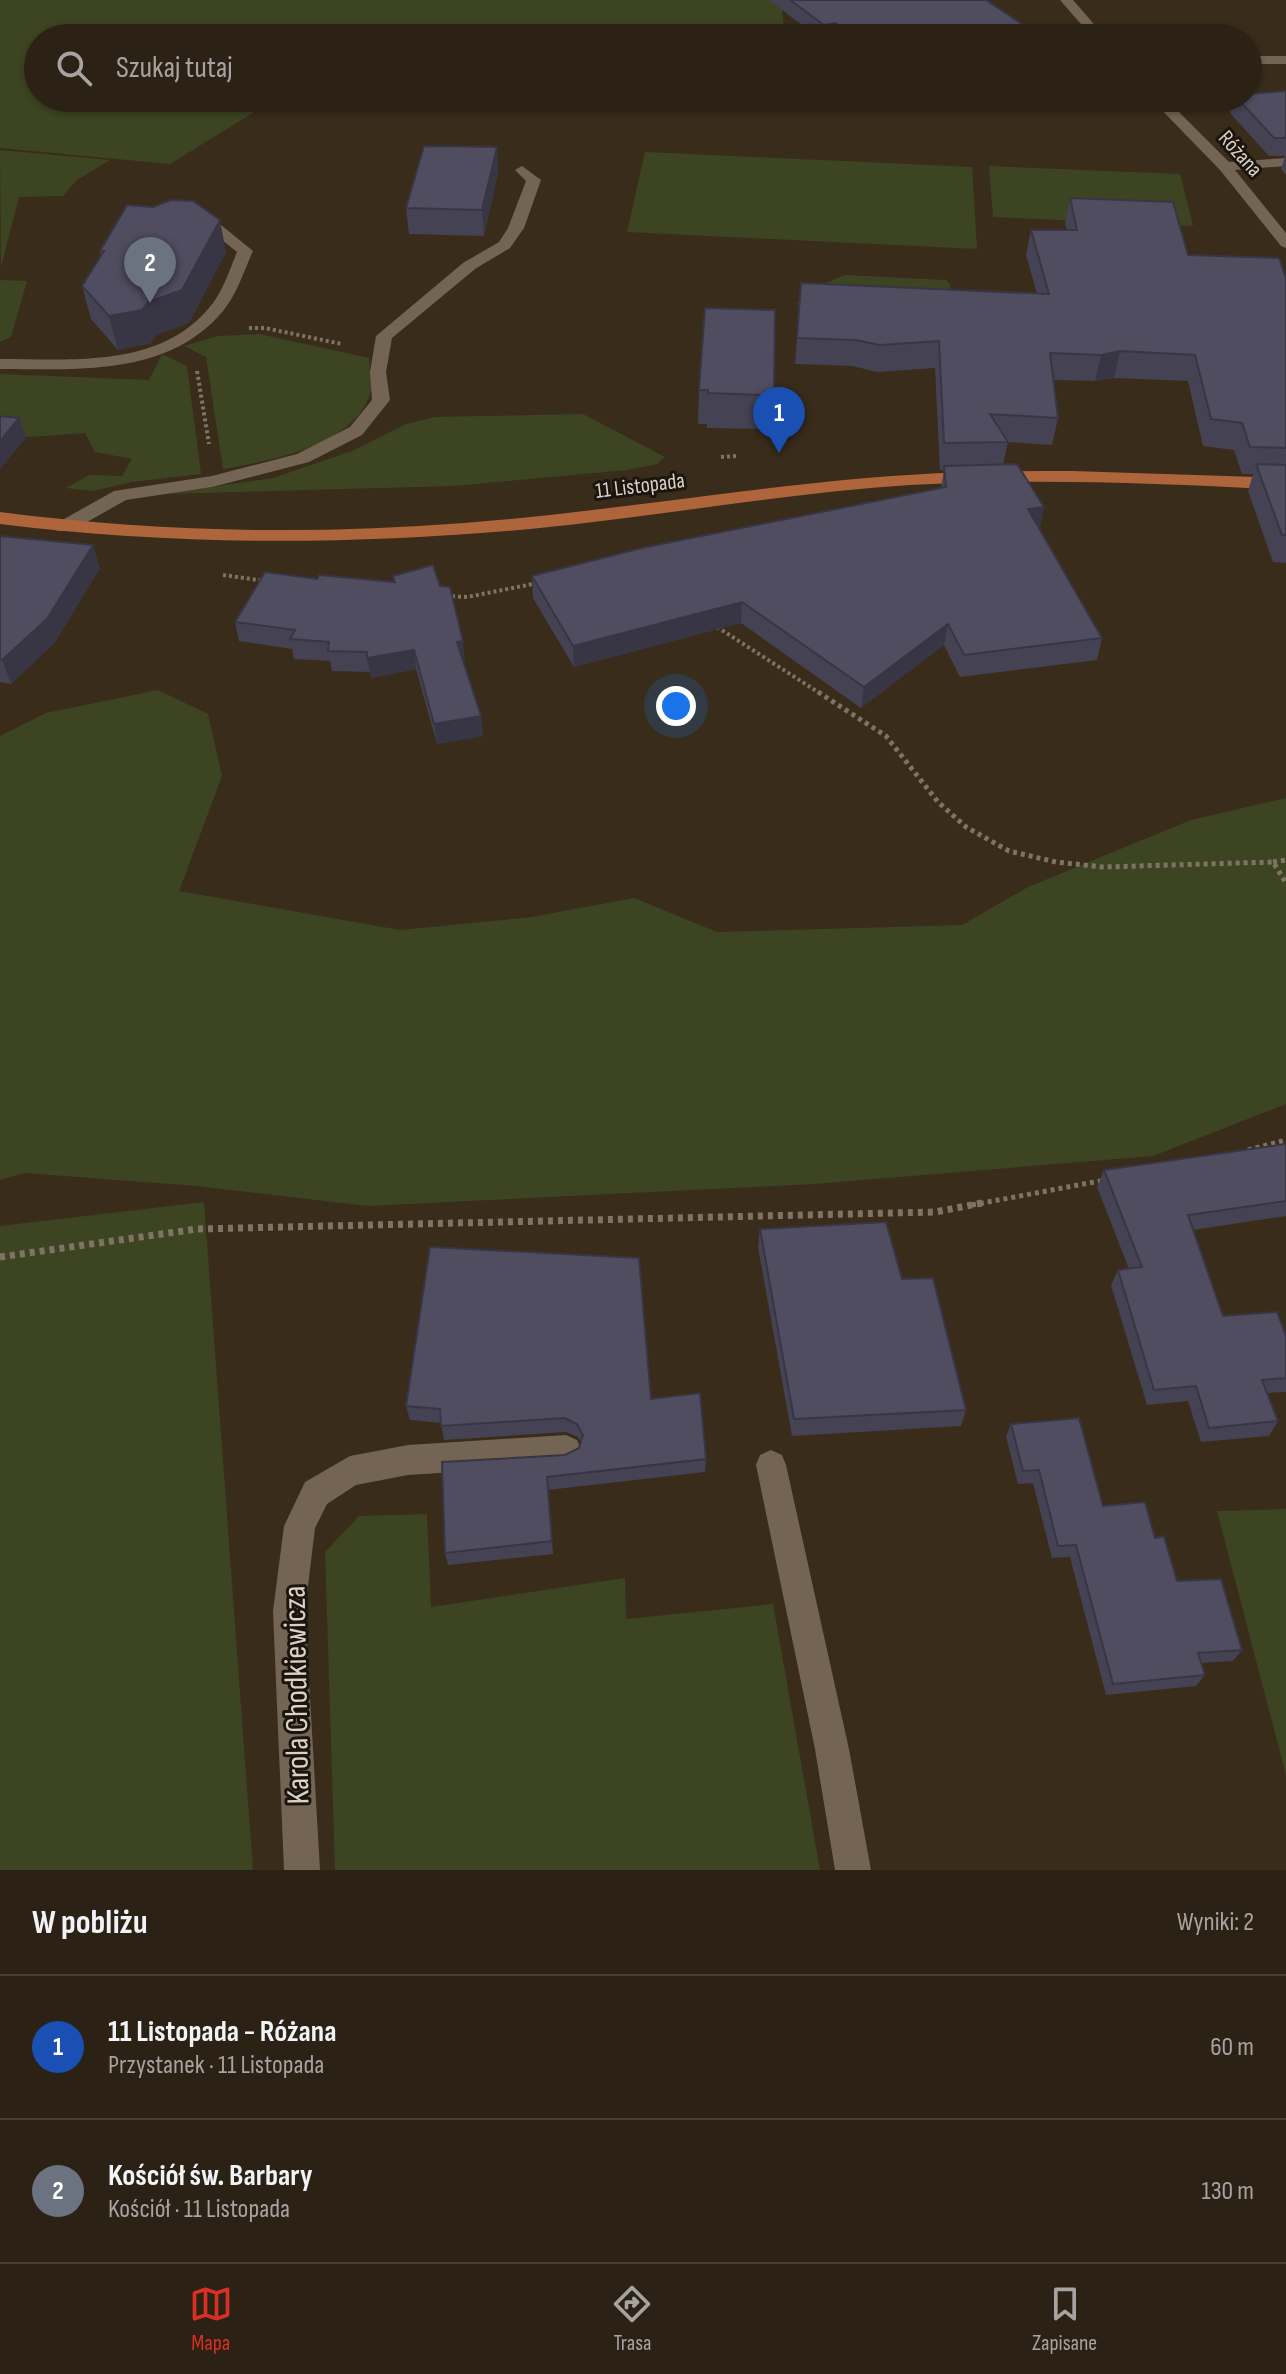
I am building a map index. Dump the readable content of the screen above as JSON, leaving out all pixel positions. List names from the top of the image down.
{
  "streets": {
    "main road": ["11 Listopada"],
    "street": ["Różana", "Karola Chodkiewicza"]
  },
  "page": {
    "search": "Szukaj tutaj",
    "pins": ["2", "1"],
    "heading": ["W pobliżu", "Wyniki: 2"],
    "list": [
      {
        "mark": "1",
        "name": "11 Listopada - Różana",
        "note": "Przystanek · 11 Listopada",
        "value": "60 m"
      },
      {
        "mark": "2",
        "name": "Kościół św. Barbary",
        "note": "Kościół · 11 Listopada",
        "value": "130 m"
      }
    ],
    "nav": ["Mapa", "Trasa", "Zapisane"]
  }
}
